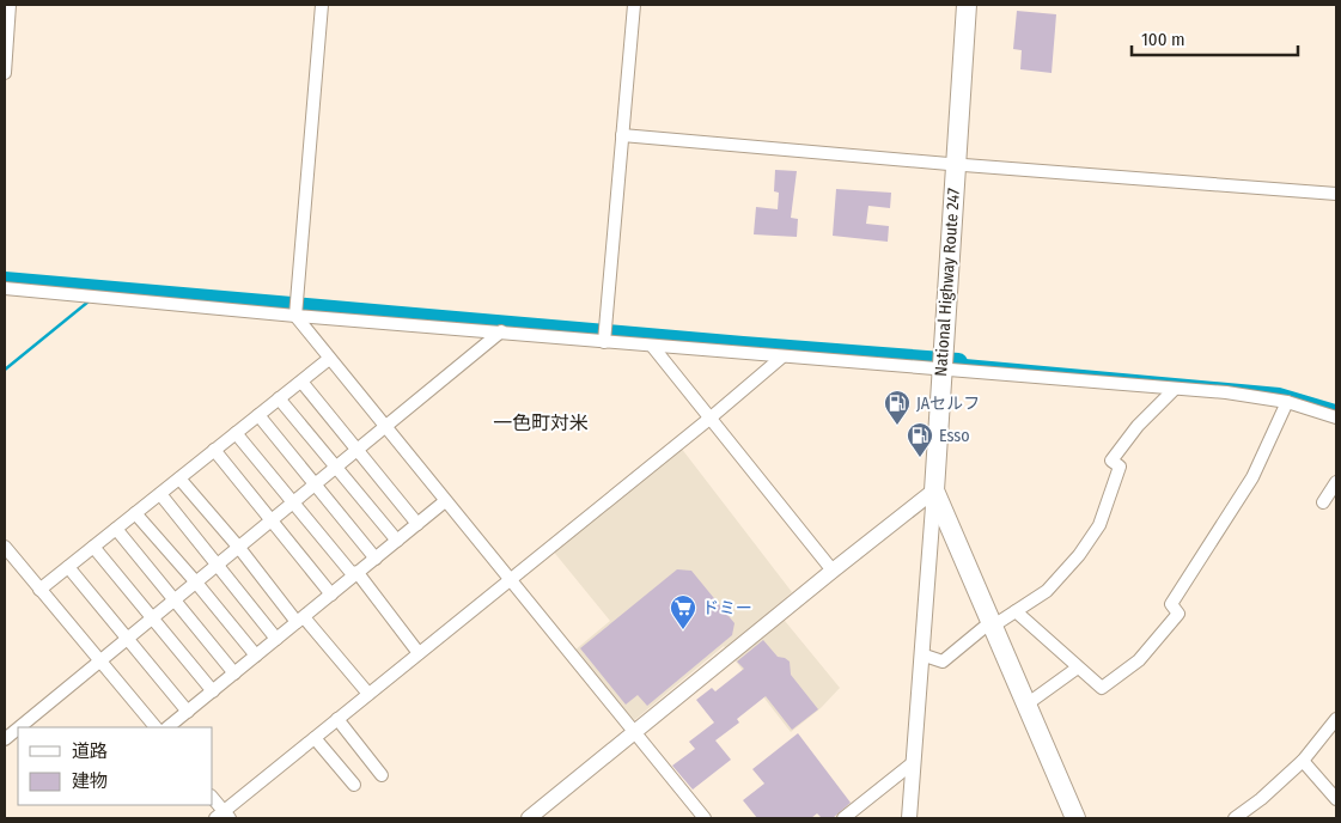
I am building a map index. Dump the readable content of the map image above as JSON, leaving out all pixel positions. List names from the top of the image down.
{
  "streets": {
    "highway": ["National Highway Route 247"]
  },
  "districts": ["一色町対米"],
  "places": {
    "fuel station": ["JAセルフ", "Esso"],
    "supermarket": ["ドミー"]
  },
  "legend": ["道路", "建物"],
  "scale_bar": "100 m"
}
